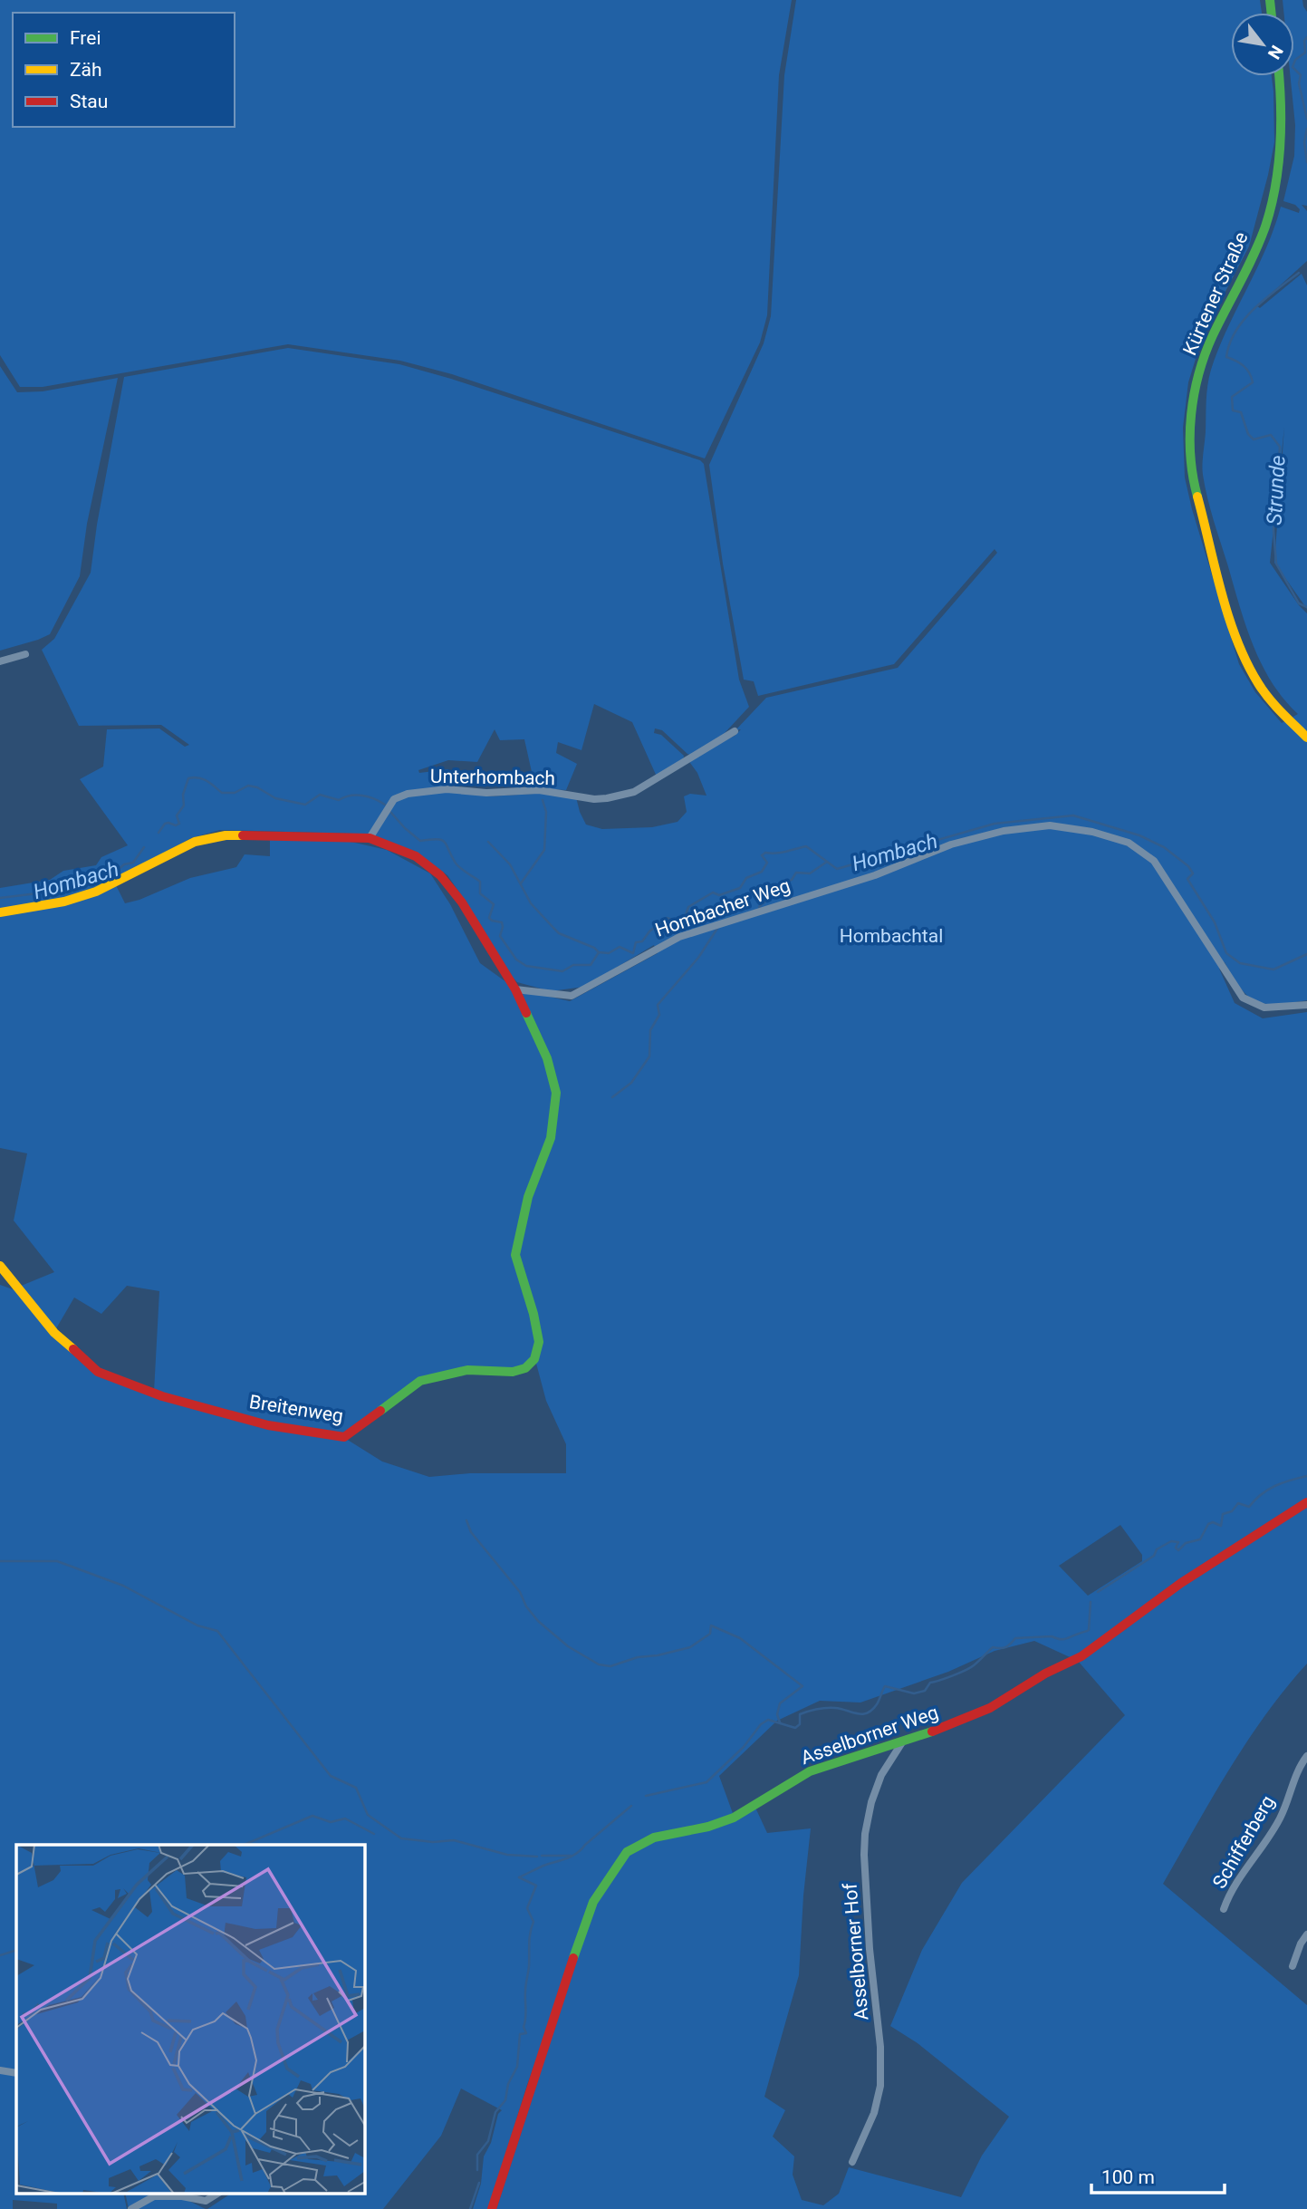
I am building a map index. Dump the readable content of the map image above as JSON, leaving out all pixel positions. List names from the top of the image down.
{
  "streets": {
    "street": [
      "Kürtener Straße",
      "Unterhombach",
      "Hombacher Weg",
      "Breitenweg",
      "Asselborner Weg",
      "Schifferberg",
      "Asselborner Hof"
    ]
  },
  "crossings": [
    ["Hombacher Weg", "Breitenweg"],
    ["Asselborner Weg", "Asselborner Hof"]
  ],
  "water": ["Strunde", "Hombach"],
  "parks": ["Hombachtal"],
  "legend": ["Frei", "Zäh", "Stau"],
  "scale_bar": "100 m",
  "north": "bottom right"
}
